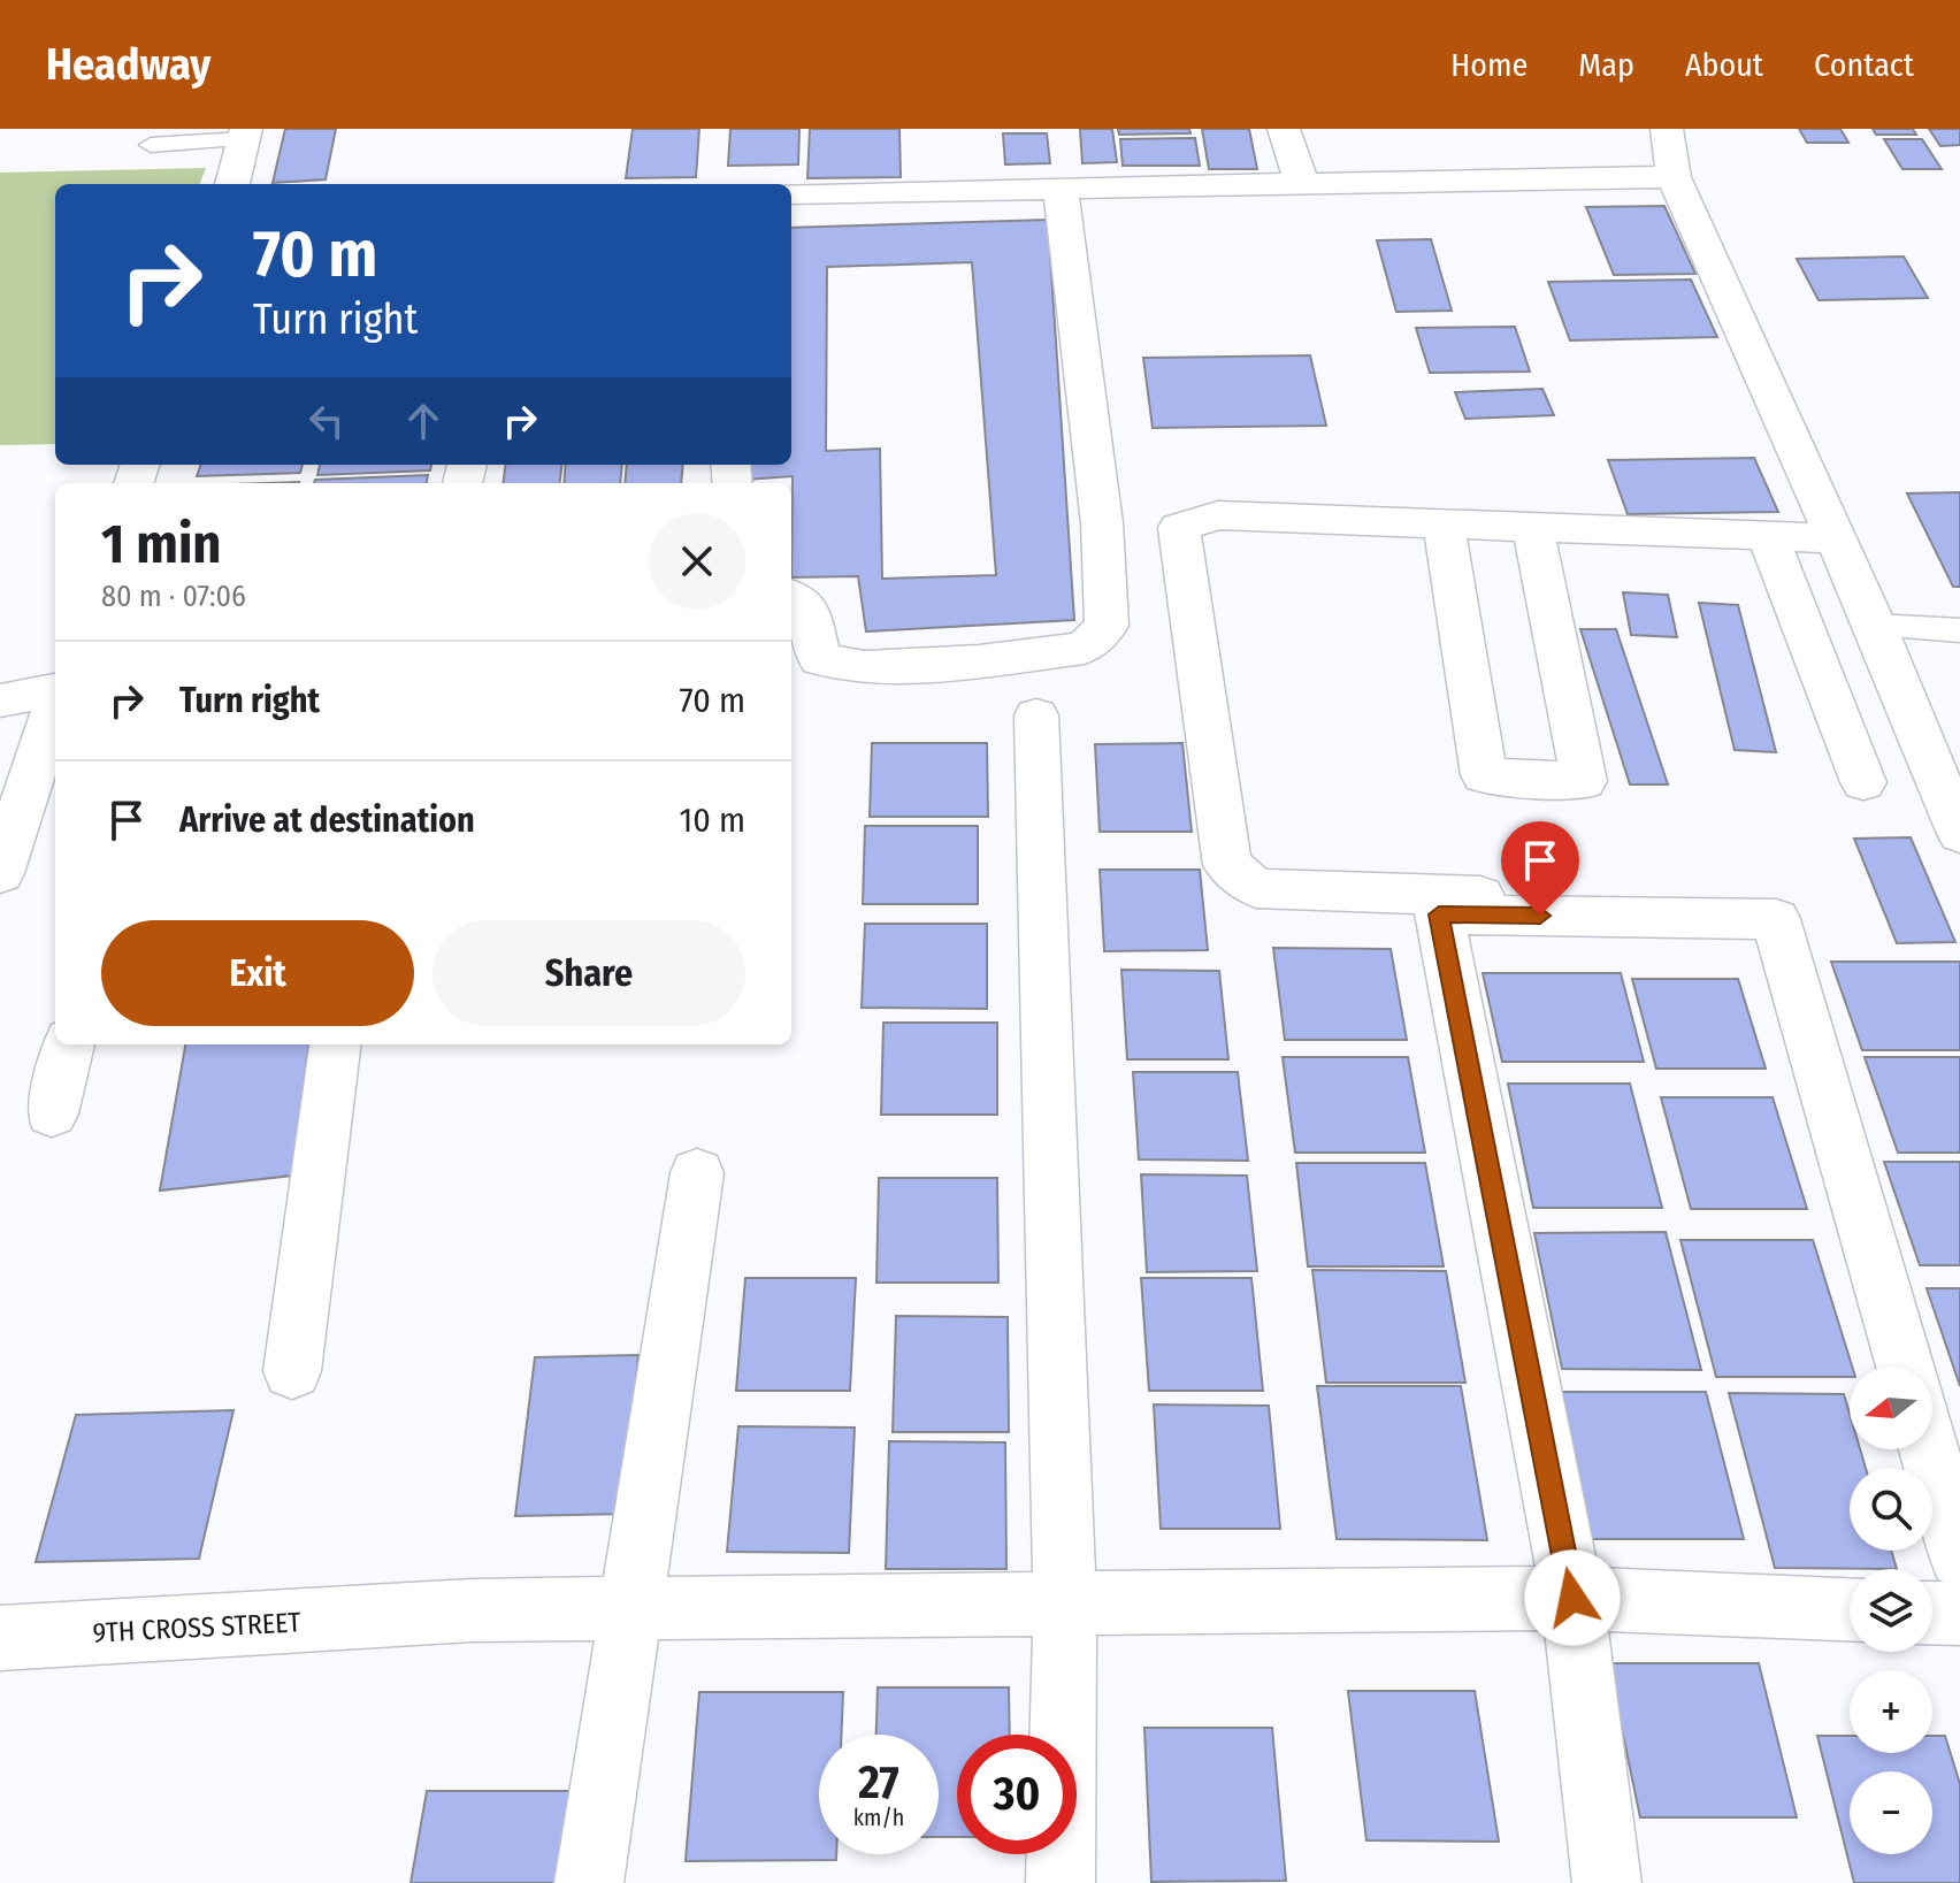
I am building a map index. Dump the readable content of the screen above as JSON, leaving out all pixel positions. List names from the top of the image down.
{
  "streets": {
    "street": ["9TH CROSS STREET"]
  },
  "north": "left",
  "page": {
    "header": "Headway",
    "nav": [
      "Home",
      "Map",
      "About",
      "Contact"
    ],
    "turn": ["70 m", "Turn right"],
    "heading": ["1 min", "80 m · 07:06"],
    "list": [
      {
        "name": "Turn right",
        "value": "70 m"
      },
      {
        "name": "Arrive at destination",
        "value": "10 m"
      }
    ],
    "buttons": ["Exit", "Share"],
    "map_buttons": ["+", "−"],
    "speed": "27 km/h",
    "limit": "30"
  }
}
